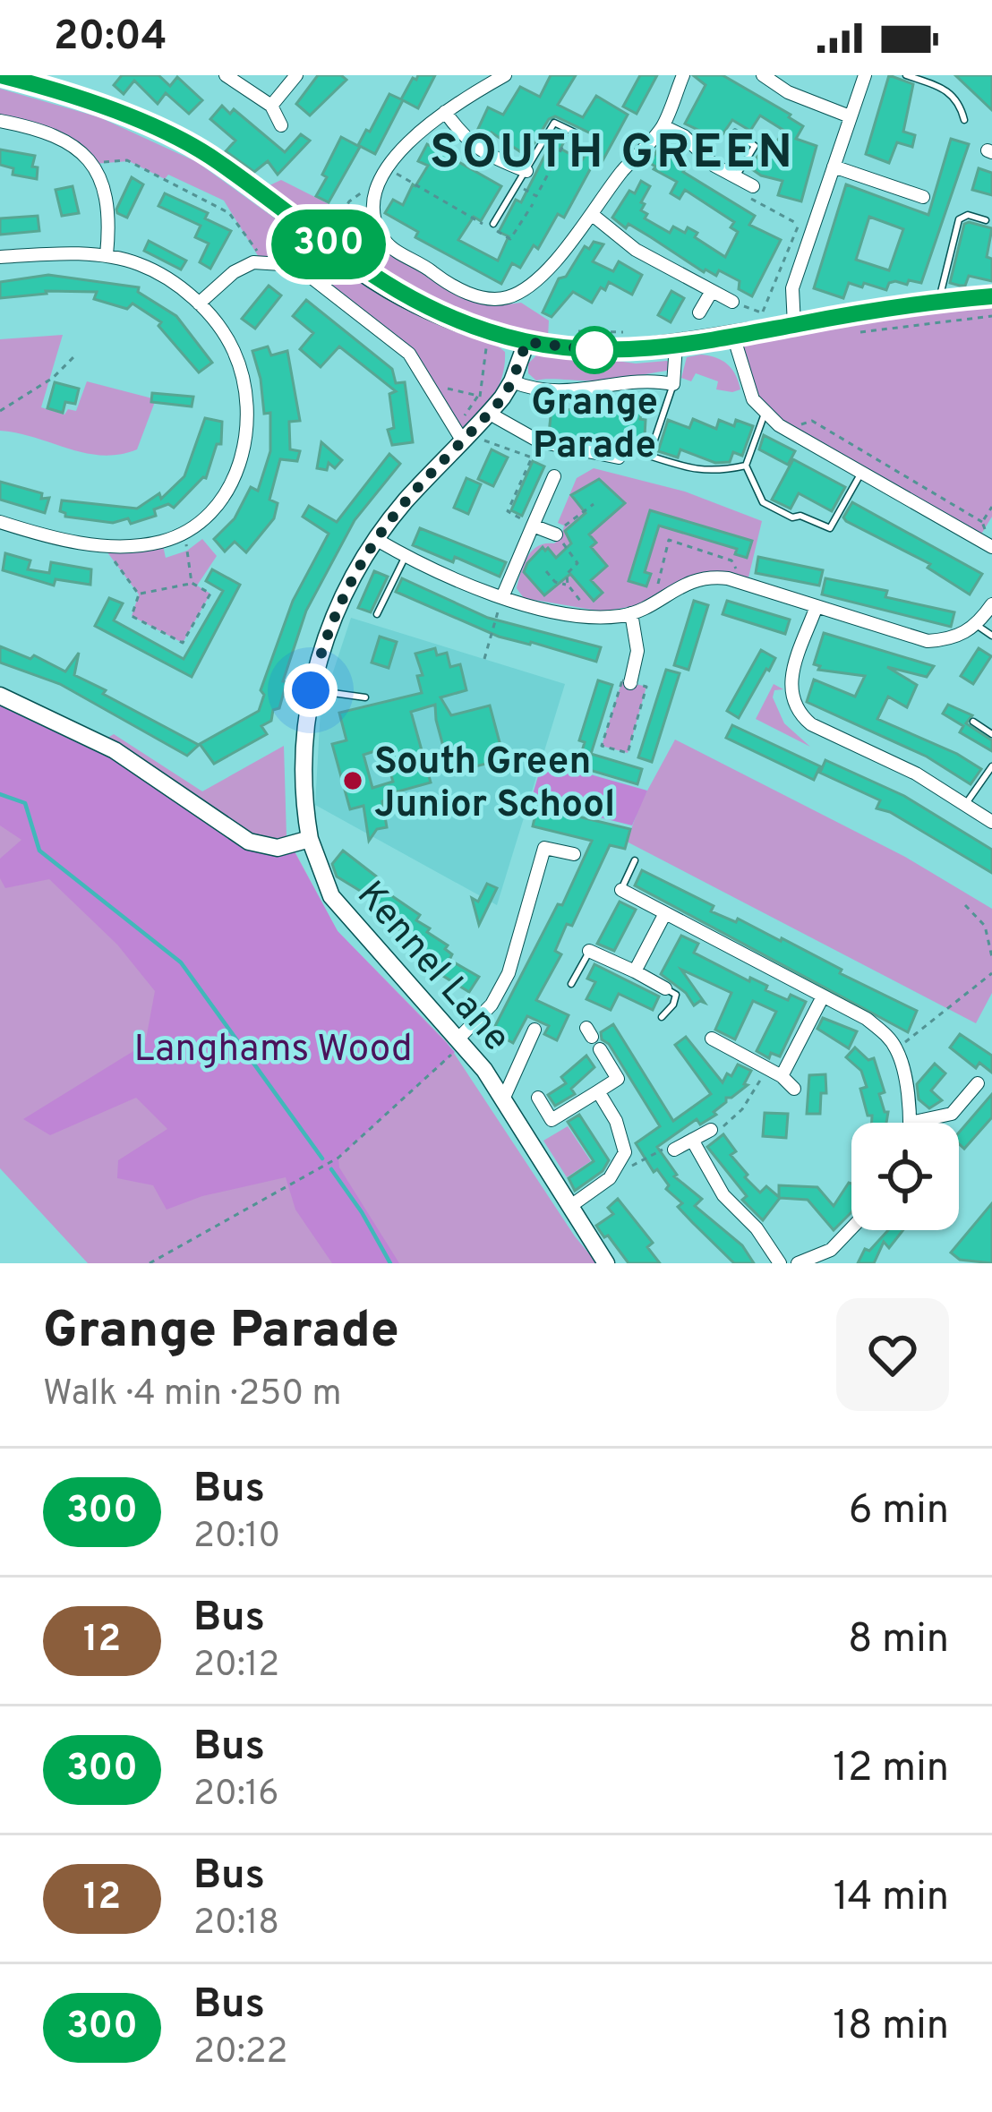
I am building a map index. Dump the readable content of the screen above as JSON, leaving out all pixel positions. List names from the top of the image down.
{
  "streets": {
    "street": ["Kennel Lane"]
  },
  "districts": ["SOUTH GREEN"],
  "parks": ["Langhams Wood"],
  "places": ["Grange Parade", "South Green Junior School"],
  "lines": ["bus line 300"],
  "page": {
    "status": "20:04",
    "on_map": "300",
    "heading": ["Grange Parade", "Walk · 4 min · 250 m"],
    "list": [
      {
        "mark": "300",
        "name": "Bus",
        "note": "20:10",
        "value": "6 min"
      },
      {
        "mark": "12",
        "name": "Bus",
        "note": "20:12",
        "value": "8 min"
      },
      {
        "mark": "300",
        "name": "Bus",
        "note": "20:16",
        "value": "12 min"
      },
      {
        "mark": "12",
        "name": "Bus",
        "note": "20:18",
        "value": "14 min"
      },
      {
        "mark": "300",
        "name": "Bus",
        "note": "20:22",
        "value": "18 min"
      }
    ]
  }
}
